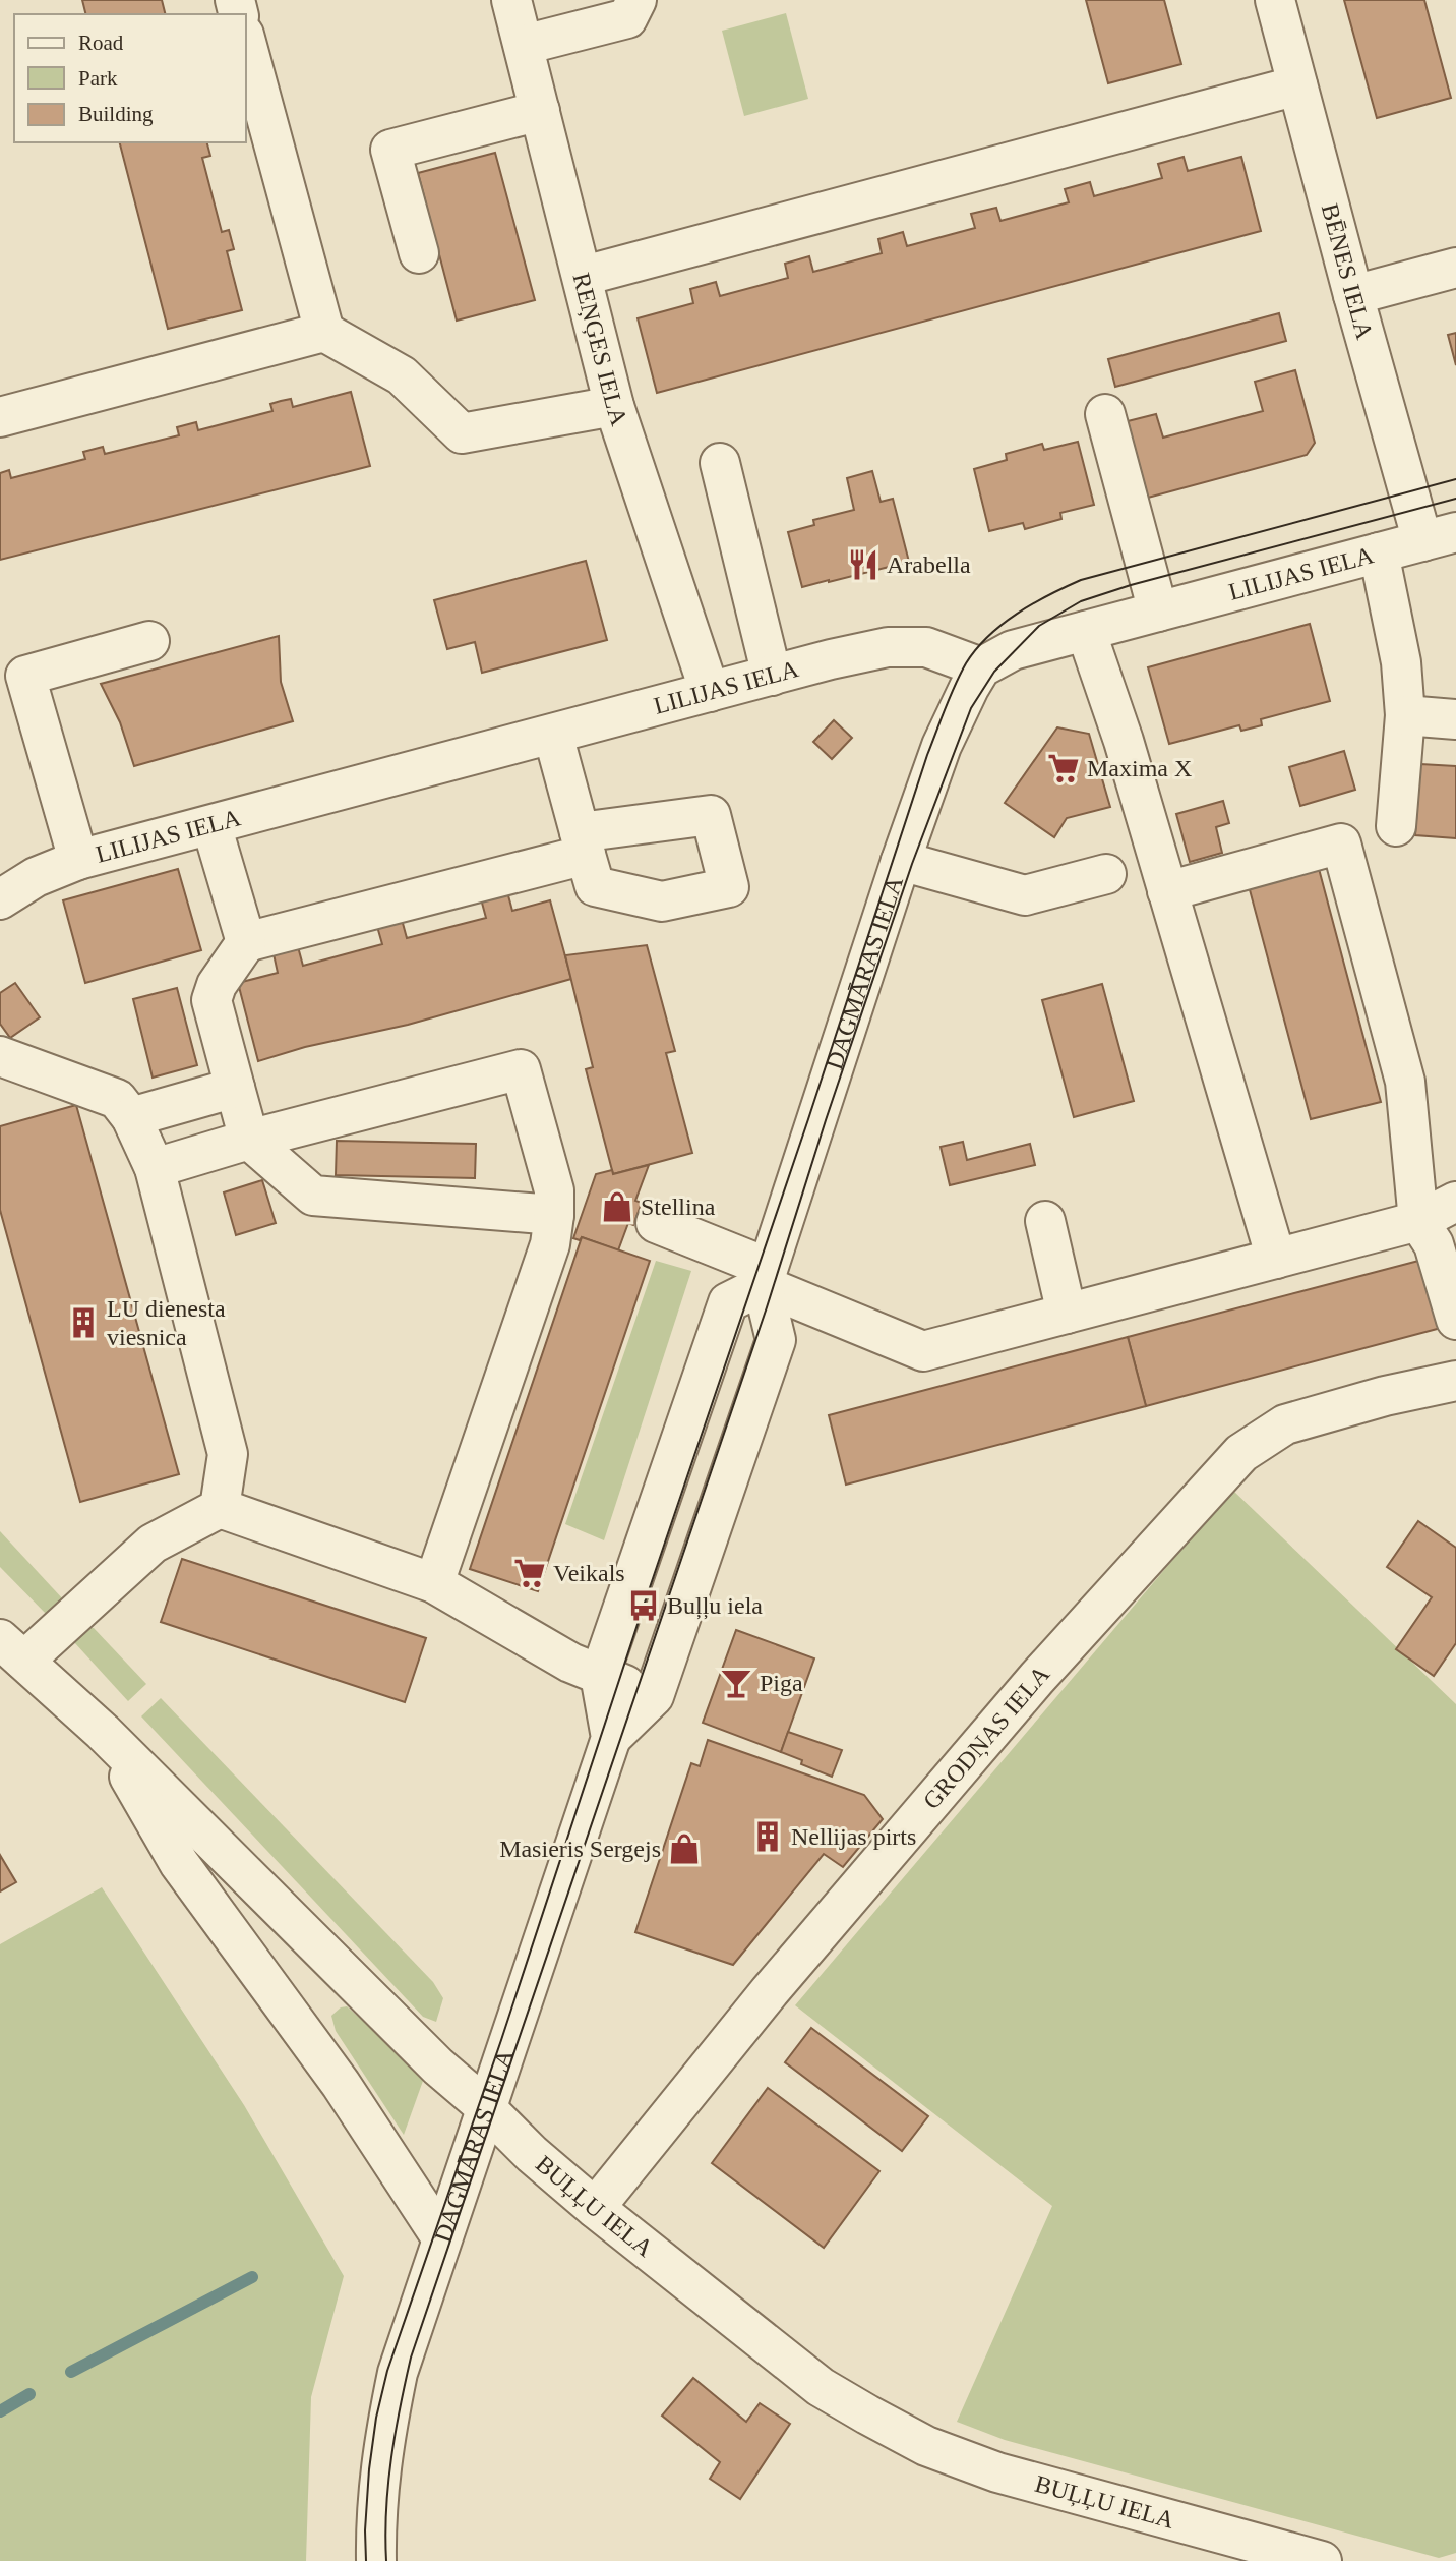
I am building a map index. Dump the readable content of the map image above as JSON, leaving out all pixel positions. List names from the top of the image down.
{
  "streets": {
    "street": [
      "BĒNES IELA",
      "REŅĢES IELA",
      "LILIJAS IELA",
      "DAGMĀRAS IELA",
      "GRODŅAS IELA",
      "BUĻĻU IELA"
    ]
  },
  "crossings": [
    ["BĒNES IELA", "LILIJAS IELA"],
    ["REŅĢES IELA", "LILIJAS IELA"],
    ["LILIJAS IELA", "DAGMĀRAS IELA"],
    ["DAGMĀRAS IELA", "BUĻĻU IELA"],
    ["GRODŅAS IELA", "BUĻĻU IELA"]
  ],
  "places": {
    "restaurant": ["Arabella"],
    "supermarket": ["Maxima X", "Veikals"],
    "shop": ["Stellina", "Masieris Sergejs"],
    "building": ["LU dienesta viesnica", "Nellijas pirts"],
    "bus stop": ["Buļļu iela"],
    "bar": ["Piga"]
  },
  "legend": ["Road", "Park", "Building"]
}
